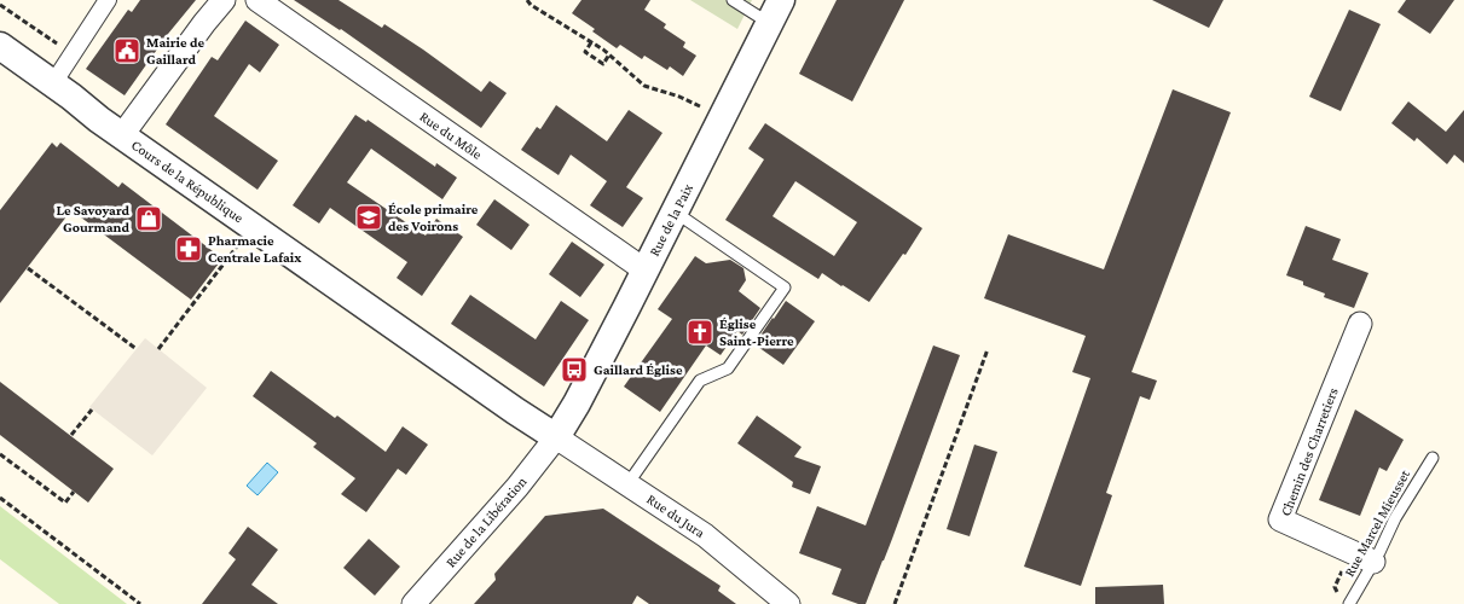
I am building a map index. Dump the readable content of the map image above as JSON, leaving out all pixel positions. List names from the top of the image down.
{
  "streets": {
    "street": [
      "Rue du Môle",
      "Cours de la République",
      "Rue de la Paix",
      "Chemin des Charretiers",
      "Rue du Jura",
      "Rue de la Libération"
    ],
    "lane": ["Rue Marcel Mieusset"]
  },
  "crossings": [
    ["Rue du Môle", "Rue de la Paix"],
    ["Cours de la République", "Rue de la Paix"],
    ["Cours de la République", "Rue du Jura"],
    ["Cours de la République", "Rue de la Libération"],
    ["Rue de la Paix", "Rue du Jura"],
    ["Rue de la Paix", "Rue de la Libération"],
    ["Chemin des Charretiers", "Rue Marcel Mieusset"],
    ["Rue du Jura", "Rue de la Libération"]
  ],
  "places": {
    "public building": ["Mairie de Gaillard"],
    "school or university": ["École primaire des Voirons"],
    "shop": ["Le Savoyard Gourmand"],
    "pharmacy": ["Pharmacie Centrale Lafaix"],
    "church": ["Église Saint-Pierre"],
    "bus stop": ["Gaillard Église"]
  }
}
